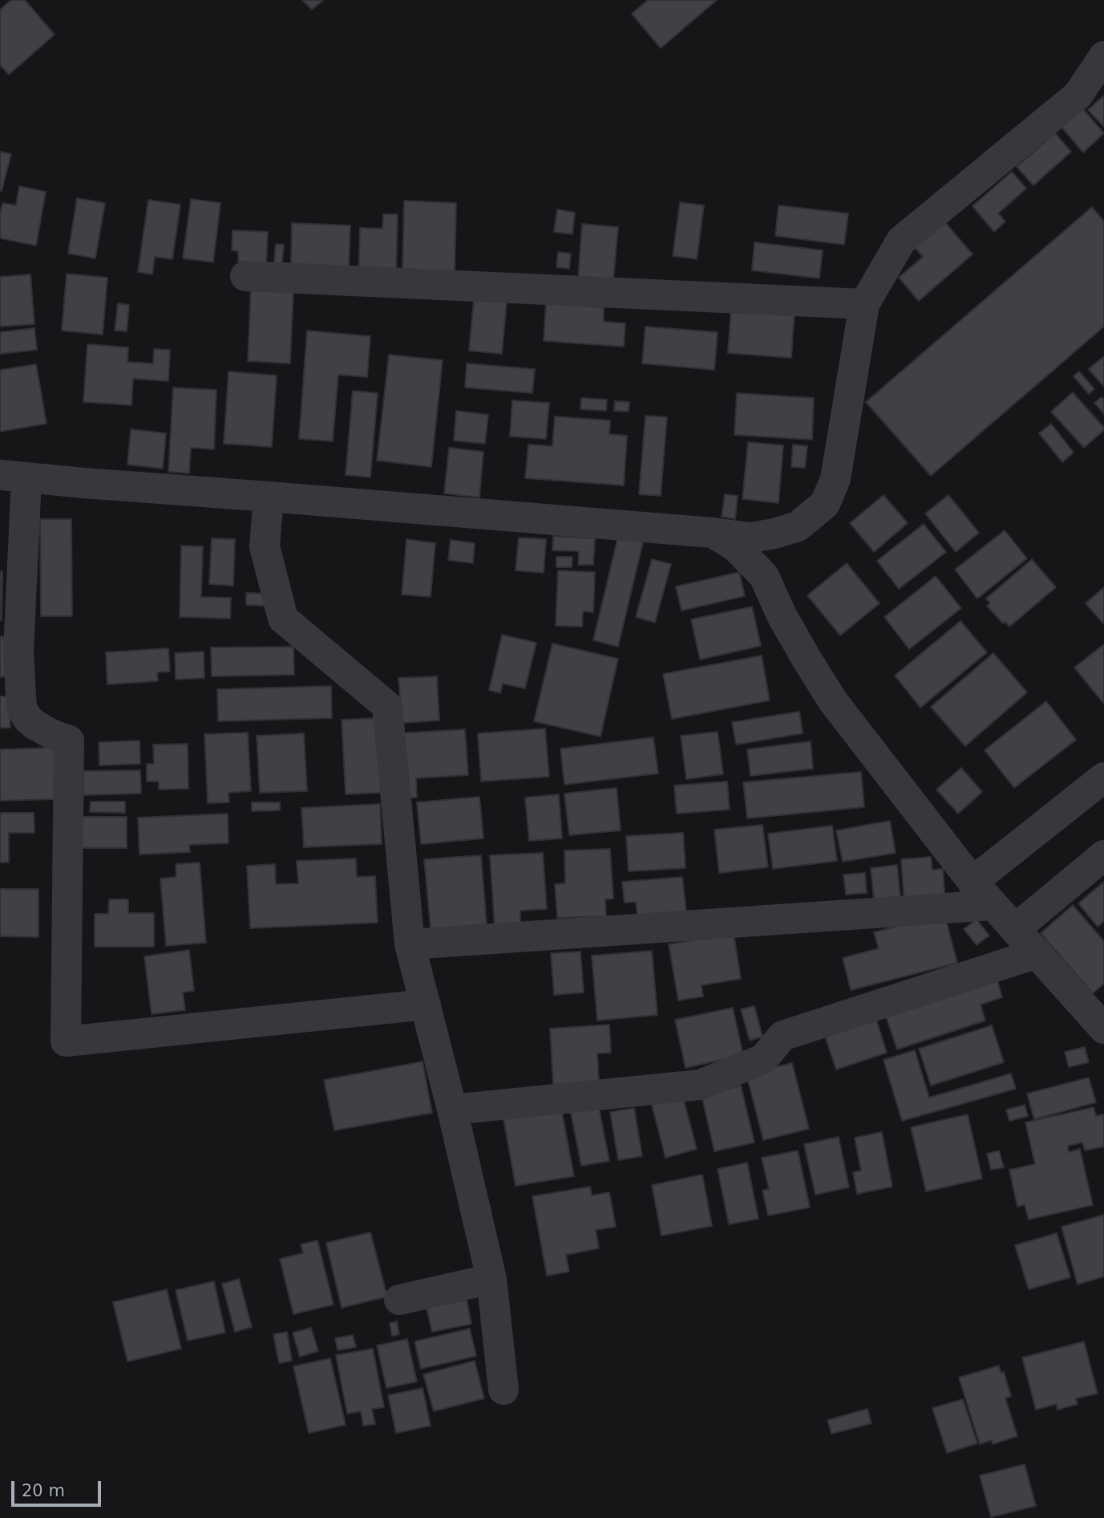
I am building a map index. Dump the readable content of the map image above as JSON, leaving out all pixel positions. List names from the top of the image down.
{
  "scale_bar": "20 m"
}
